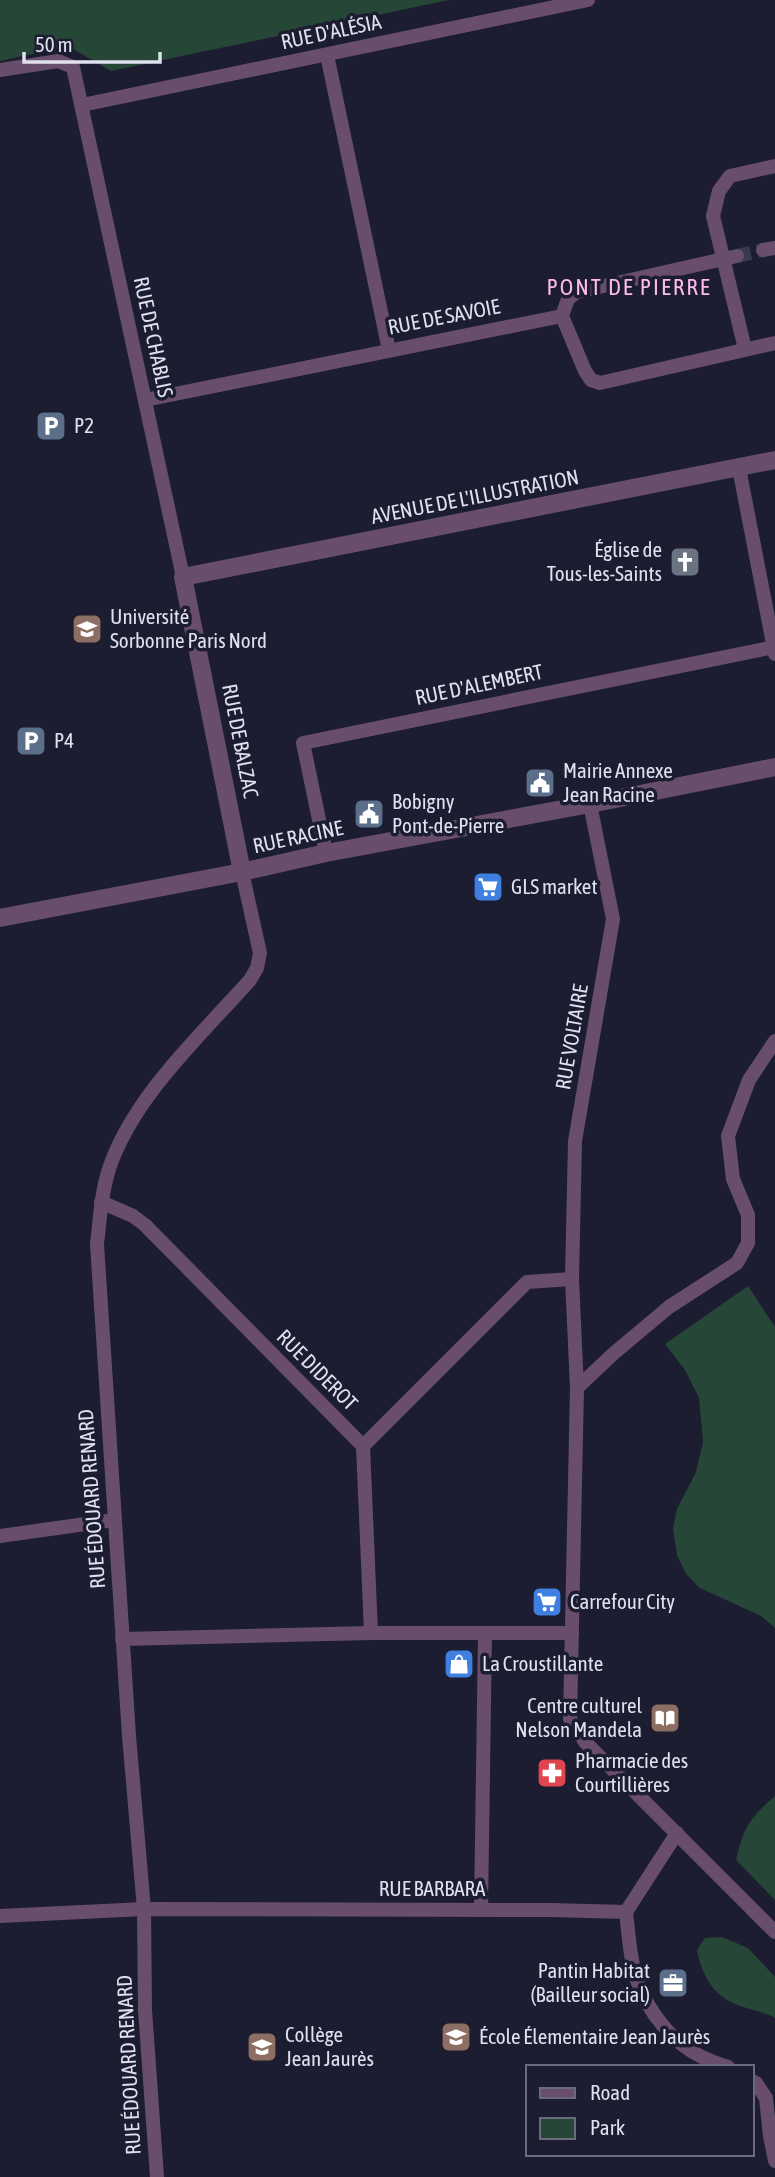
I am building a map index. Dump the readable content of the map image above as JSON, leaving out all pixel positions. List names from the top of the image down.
{
  "streets": {
    "street": [
      "RUE D'ALÉSIA",
      "RUE DE SAVOIE",
      "RUE DE CHABLIS",
      "AVENUE DE L'ILLUSTRATION",
      "RUE D'ALEMBERT",
      "RUE DE BALZAC",
      "RUE RACINE",
      "RUE VOLTAIRE",
      "RUE DIDEROT",
      "RUE ÉDOUARD RENARD",
      "RUE BARBARA"
    ]
  },
  "crossings": [
    ["RUE D'ALÉSIA", "RUE DE CHABLIS"],
    ["RUE DE SAVOIE", "RUE DE CHABLIS"],
    ["RUE DE CHABLIS", "AVENUE DE L'ILLUSTRATION"],
    ["RUE DE CHABLIS", "RUE DE BALZAC"],
    ["AVENUE DE L'ILLUSTRATION", "RUE DE BALZAC"],
    ["RUE D'ALEMBERT", "RUE RACINE"],
    ["RUE DE BALZAC", "RUE RACINE"],
    ["RUE DE BALZAC", "RUE ÉDOUARD RENARD"],
    ["RUE RACINE", "RUE VOLTAIRE"],
    ["RUE RACINE", "RUE ÉDOUARD RENARD"],
    ["RUE DIDEROT", "RUE ÉDOUARD RENARD"],
    ["RUE ÉDOUARD RENARD", "RUE BARBARA"]
  ],
  "districts": ["PONT DE PIERRE"],
  "places": {
    "parking": ["P2", "P4"],
    "church": ["Église de Tous-les-Saints"],
    "school or university": ["Université Sorbonne Paris Nord", "École Élementaire Jean Jaurès", "Collège Jean Jaurès"],
    "public building": ["Mairie Annexe Jean Racine", "Bobigny Pont-de-Pierre"],
    "supermarket": ["GLS market", "Carrefour City"],
    "shop": ["La Croustillante"],
    "library": ["Centre culturel Nelson Mandela"],
    "pharmacy": ["Pharmacie des Courtillières"],
    "office": ["Pantin Habitat (Bailleur social)"]
  },
  "legend": ["Road", "Park"],
  "scale_bar": "50 m"
}
